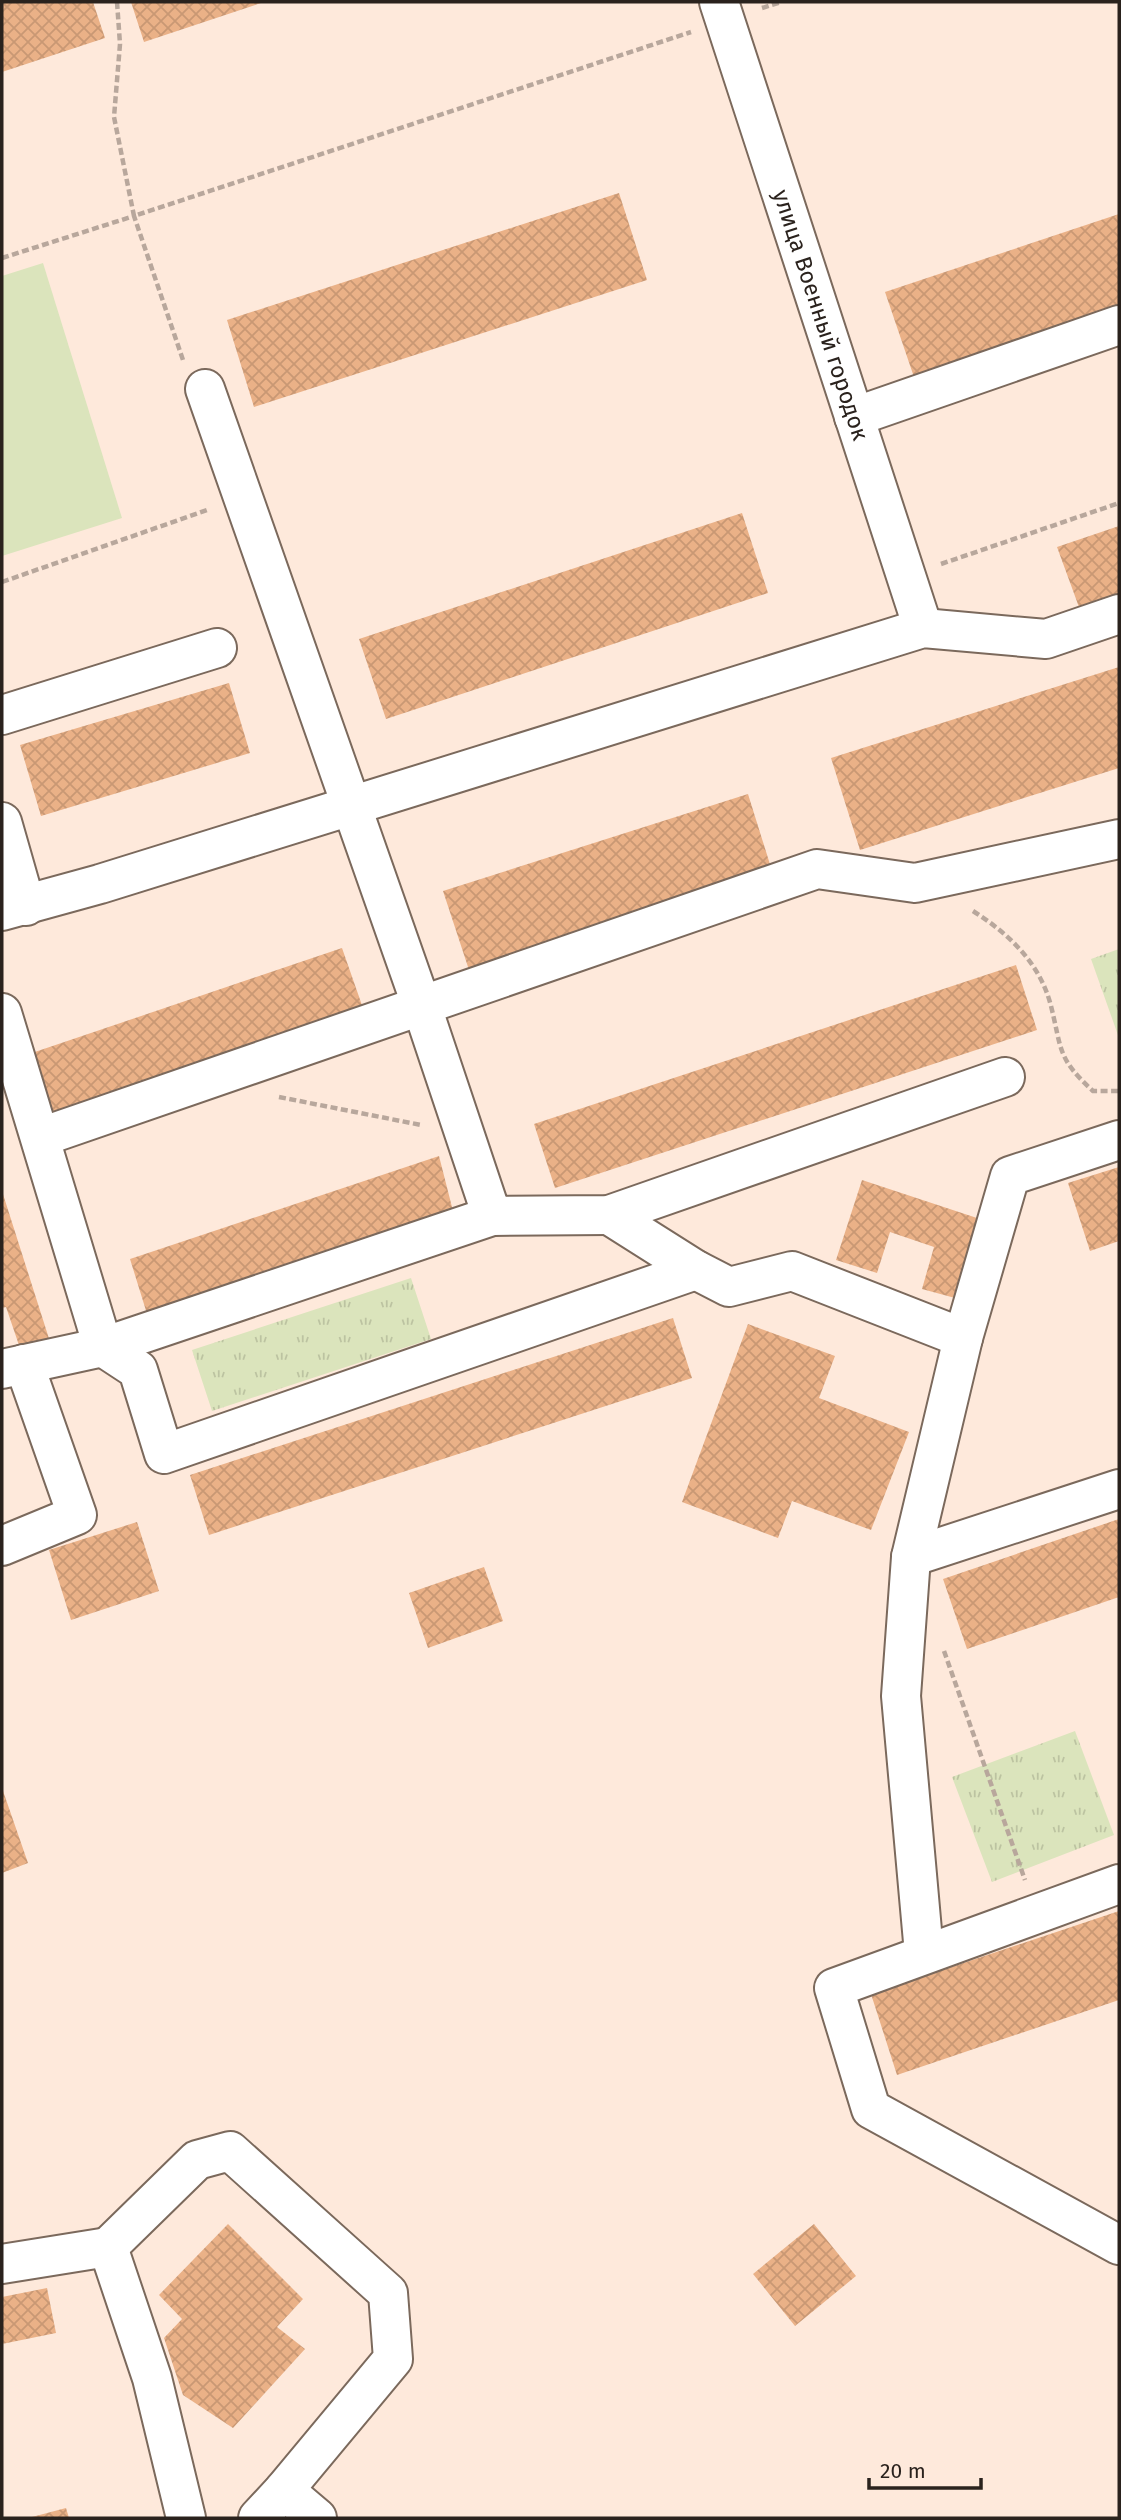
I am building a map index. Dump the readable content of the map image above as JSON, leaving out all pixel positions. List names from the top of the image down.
{
  "streets": {
    "street": ["улица Военный городок"]
  },
  "scale_bar": "20 m"
}
